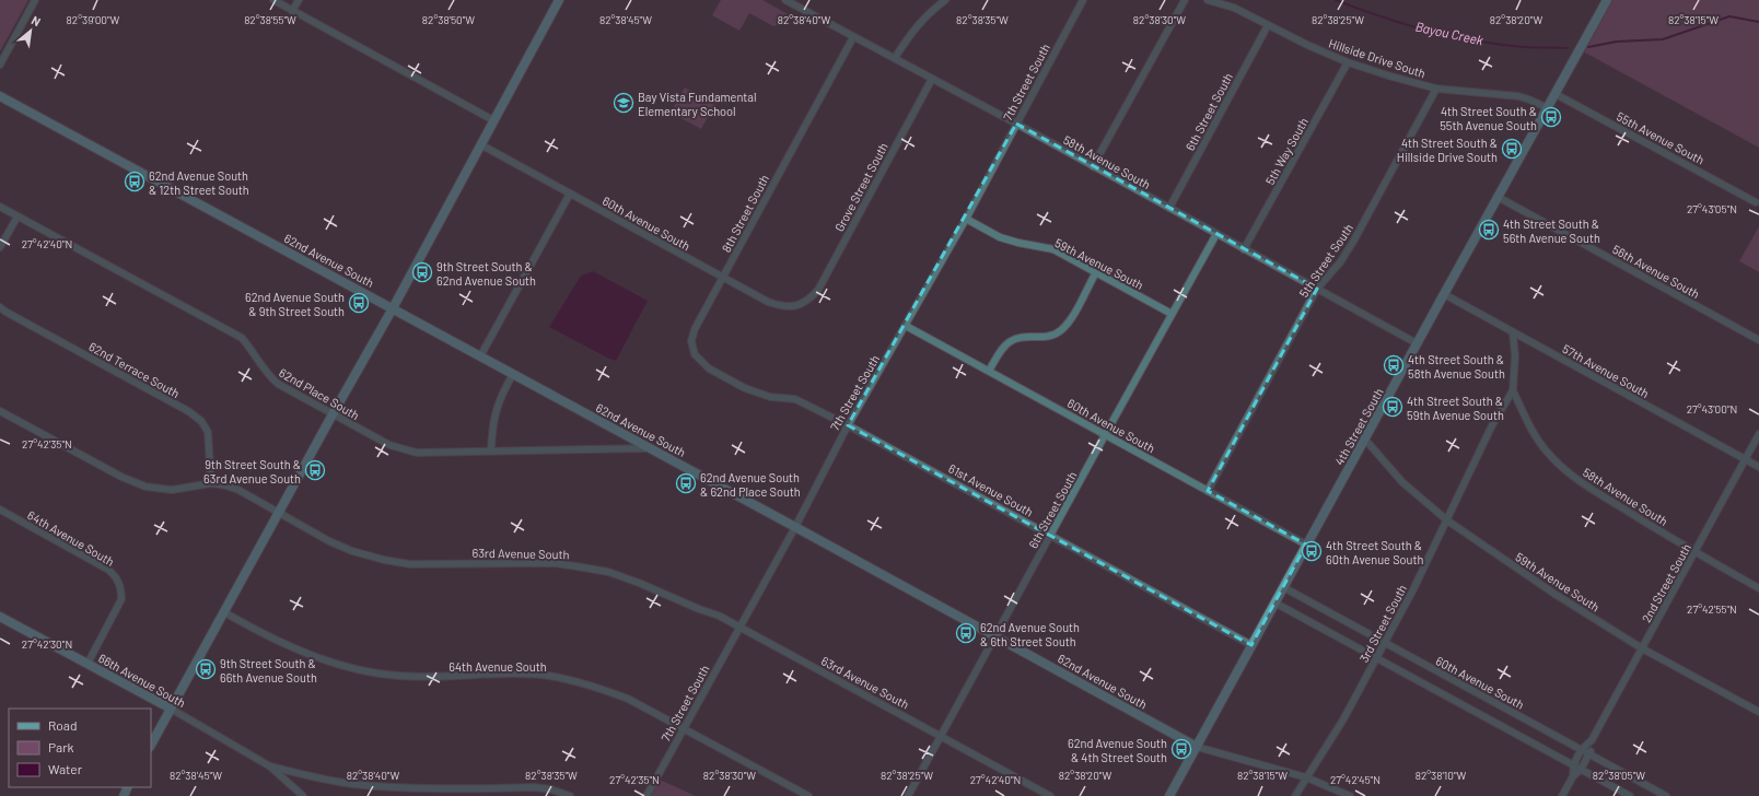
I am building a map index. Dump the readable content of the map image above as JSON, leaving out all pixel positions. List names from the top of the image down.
{
  "streets": {
    "street": [
      "Hillside Drive South",
      "7th Street South",
      "6th Street South",
      "55th Avenue South",
      "5th Way South",
      "58th Avenue South",
      "Grove Street South",
      "8th Street South",
      "60th Avenue South",
      "62nd Avenue South",
      "5th Street South",
      "59th Avenue South",
      "56th Avenue South",
      "62nd Terrace South",
      "57th Avenue South",
      "62nd Place South",
      "4th Street South",
      "61st Avenue South",
      "64th Avenue South",
      "63rd Avenue South",
      "2nd Street South",
      "3rd Street South",
      "66th Avenue South"
    ]
  },
  "crossings": [
    ["Hillside Drive South", "6th Street South"],
    ["Hillside Drive South", "5th Way South"],
    ["Hillside Drive South", "5th Street South"],
    ["Hillside Drive South", "4th Street South"],
    ["7th Street South", "58th Avenue South"],
    ["7th Street South", "60th Avenue South"],
    ["7th Street South", "62nd Avenue South"],
    ["7th Street South", "59th Avenue South"],
    ["7th Street South", "61st Avenue South"],
    ["7th Street South", "64th Avenue South"],
    ["7th Street South", "63rd Avenue South"],
    ["6th Street South", "58th Avenue South"],
    ["6th Street South", "60th Avenue South"],
    ["6th Street South", "62nd Avenue South"],
    ["6th Street South", "59th Avenue South"],
    ["6th Street South", "61st Avenue South"],
    ["6th Street South", "63rd Avenue South"],
    ["55th Avenue South", "4th Street South"],
    ["5th Way South", "58th Avenue South"],
    ["58th Avenue South", "Grove Street South"],
    ["58th Avenue South", "8th Street South"],
    ["58th Avenue South", "5th Street South"],
    ["58th Avenue South", "4th Street South"],
    ["58th Avenue South", "2nd Street South"],
    ["58th Avenue South", "3rd Street South"],
    ["Grove Street South", "60th Avenue South"],
    ["8th Street South", "60th Avenue South"],
    ["8th Street South", "61st Avenue South"],
    ["60th Avenue South", "5th Street South"],
    ["60th Avenue South", "4th Street South"],
    ["60th Avenue South", "2nd Street South"],
    ["60th Avenue South", "3rd Street South"],
    ["62nd Avenue South", "62nd Place South"],
    ["62nd Avenue South", "4th Street South"],
    ["62nd Avenue South", "3rd Street South"],
    ["59th Avenue South", "4th Street South"],
    ["59th Avenue South", "2nd Street South"],
    ["59th Avenue South", "3rd Street South"],
    ["56th Avenue South", "4th Street South"],
    ["62nd Terrace South", "63rd Avenue South"],
    ["57th Avenue South", "4th Street South"],
    ["57th Avenue South", "2nd Street South"],
    ["57th Avenue South", "3rd Street South"],
    ["4th Street South", "61st Avenue South"],
    ["64th Avenue South", "66th Avenue South"]
  ],
  "water": ["Bayou Creek"],
  "places": {
    "school or university": ["Bay Vista Fundamental Elementary School"],
    "bus stop": [
      "4th Street South & 55th Avenue South",
      "4th Street South & Hillside Drive South",
      "62nd Avenue South & 12th Street South",
      "4th Street South & 56th Avenue South",
      "9th Street South & 62nd Avenue South",
      "62nd Avenue South & 9th Street South",
      "4th Street South & 58th Avenue South",
      "4th Street South & 59th Avenue South",
      "9th Street South & 63rd Avenue South",
      "62nd Avenue South & 62nd Place South",
      "4th Street South & 60th Avenue South",
      "62nd Avenue South & 6th Street South",
      "9th Street South & 66th Avenue South",
      "62nd Avenue South & 4th Street South"
    ]
  },
  "legend": ["Road", "Park", "Water"],
  "north": "top right",
  "coordinates": [
    "82°39'00\"W",
    "82°38'55\"W",
    "82°38'50\"W",
    "82°38'45\"W",
    "82°38'40\"W",
    "82°38'35\"W",
    "82°38'30\"W",
    "82°38'25\"W",
    "82°38'20\"W",
    "82°38'15\"W",
    "27°43'05\"N",
    "27°42'40\"N",
    "27°43'00\"N",
    "27°42'35\"N",
    "27°42'55\"N",
    "27°42'30\"N",
    "82°38'10\"W",
    "82°38'05\"W",
    "27°42'45\"N"
  ]
}
